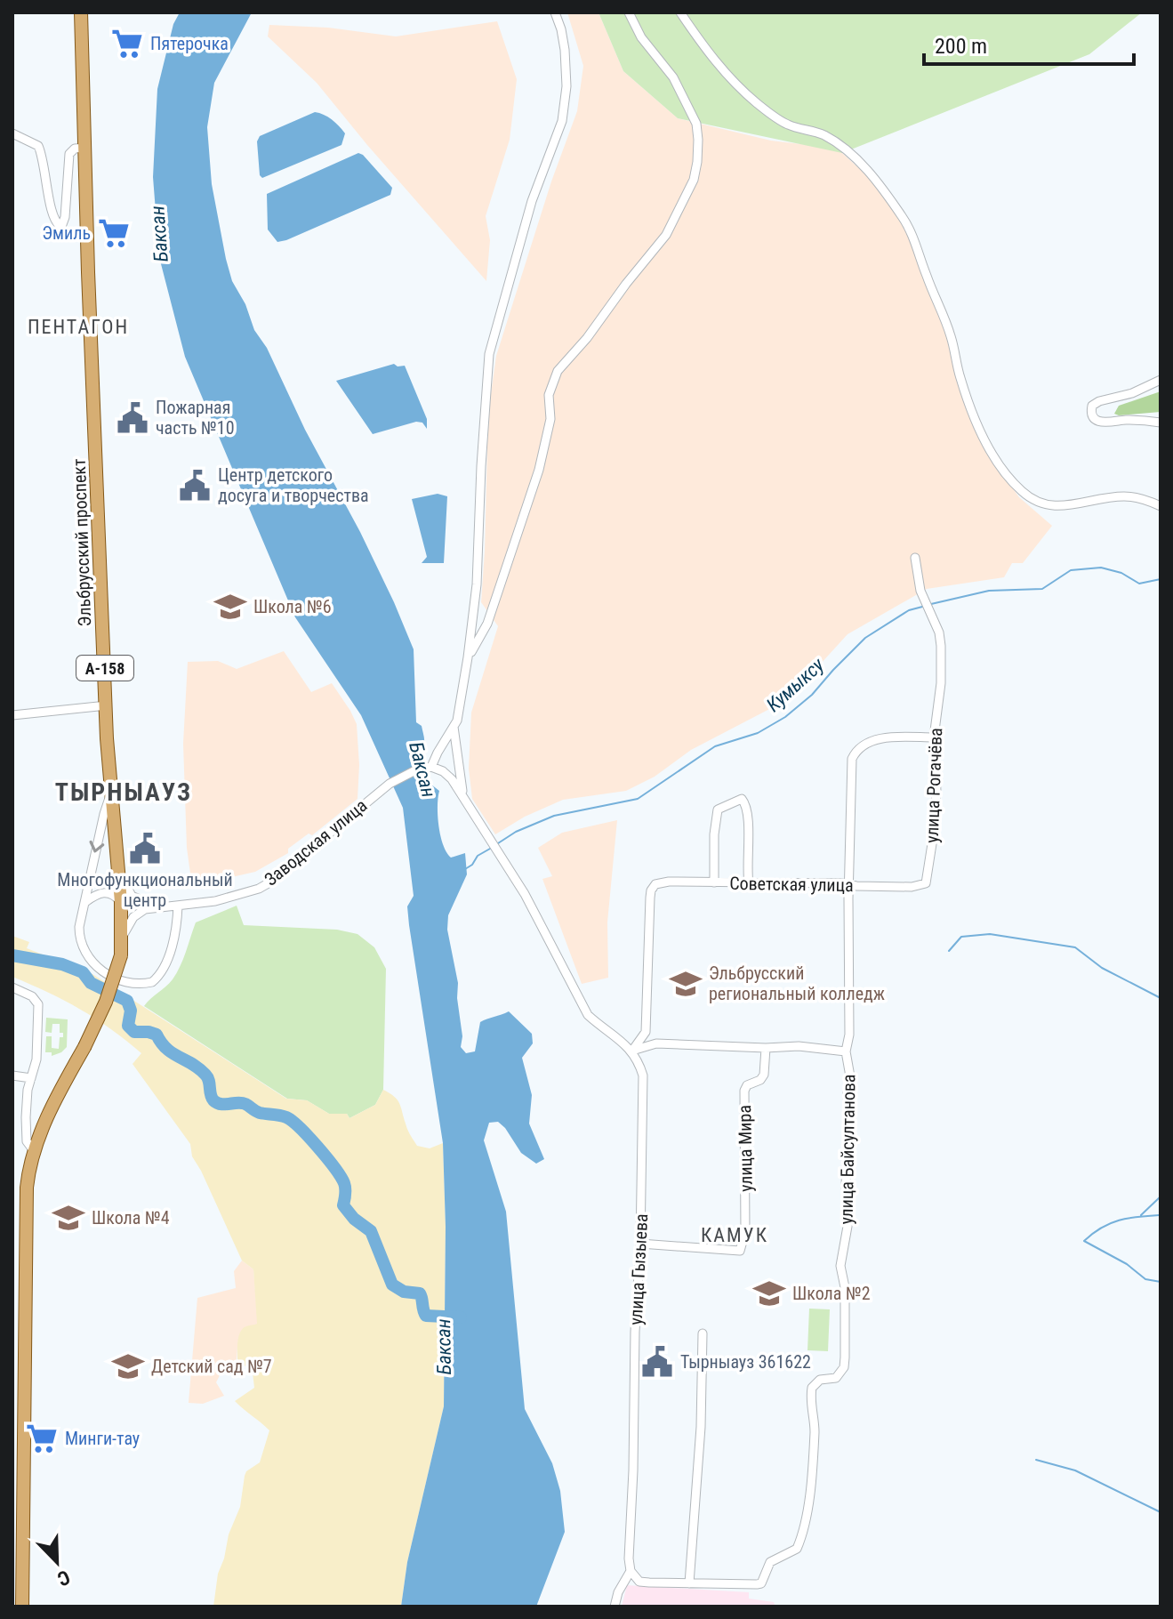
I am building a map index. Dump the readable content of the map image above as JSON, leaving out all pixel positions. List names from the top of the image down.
{
  "streets": {
    "main road": ["Эльбрусский проспект", "А-158"],
    "street": [
      "улица Рогачёва",
      "Заводская улица",
      "Советская улица",
      "улица Мира",
      "улица Байсултанова",
      "улица Гызыева"
    ]
  },
  "crossings": [
    ["улица Рогачёва", "Советская улица"],
    ["улица Рогачёва", "улица Байсултанова"],
    ["Советская улица", "улица Байсултанова"],
    ["Советская улица", "улица Гызыева"],
    ["улица Мира", "улица Гызыева"]
  ],
  "districts": ["ПЕНТАГОН", "ТЫРНЫАУЗ", "КАМУК"],
  "water": ["Баксан", "Кумыксу"],
  "places": {
    "supermarket": ["Пятерочка", "Эмиль", "Минги-тау"],
    "public building": [
      "Пожарная часть №10",
      "Центр детского досуга и творчества",
      "Многофункциональный центр",
      "Тырныауз 361622"
    ],
    "school or university": [
      "Школа №6",
      "Эльбрусский региональный колледж",
      "Школа №4",
      "Школа №2",
      "Детский сад №7"
    ]
  },
  "scale_bar": "200 m",
  "north": "bottom right"
}
